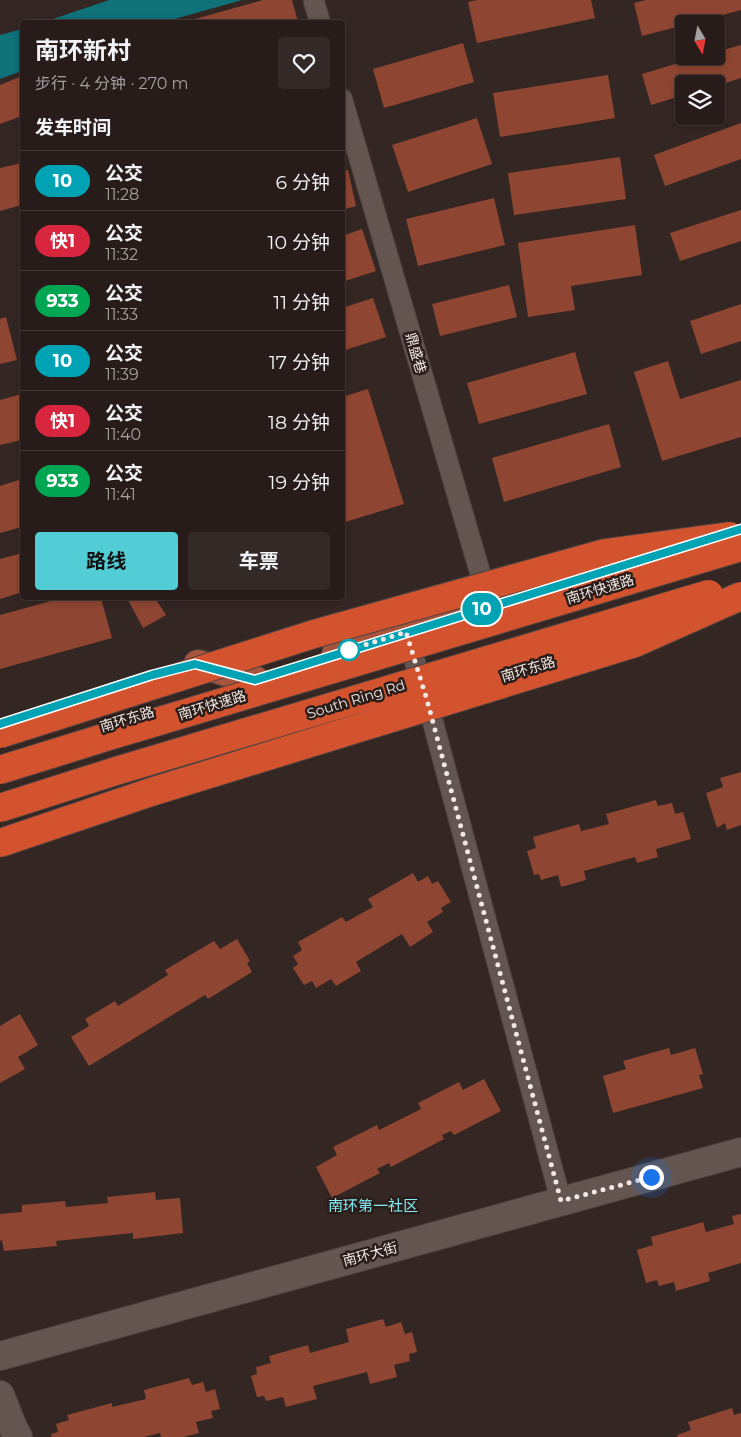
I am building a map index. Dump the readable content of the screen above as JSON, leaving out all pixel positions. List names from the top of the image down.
{
  "streets": {
    "highway": ["南环快速路", "South Ring Rd"],
    "main road": ["南环东路"],
    "street": ["鼎盛巷", "南环大街"]
  },
  "crossings": [
    ["鼎盛巷", "南环东路"]
  ],
  "districts": ["南环第一社区"],
  "lines": ["bus line 10"],
  "north": "bottom",
  "page": {
    "on_map": "10",
    "heading": [
      ["南环新村", "步行 · 4 分钟 · 270 m"],
      "发车时间"
    ],
    "list": [
      {
        "mark": "10",
        "name": "公交",
        "note": "11:28",
        "value": "6 分钟"
      },
      {
        "mark": "快1",
        "name": "公交",
        "note": "11:32",
        "value": "10 分钟"
      },
      {
        "mark": "933",
        "name": "公交",
        "note": "11:33",
        "value": "11 分钟"
      },
      {
        "mark": "10",
        "name": "公交",
        "note": "11:39",
        "value": "17 分钟"
      },
      {
        "mark": "快1",
        "name": "公交",
        "note": "11:40",
        "value": "18 分钟"
      },
      {
        "mark": "933",
        "name": "公交",
        "note": "11:41",
        "value": "19 分钟"
      }
    ],
    "buttons": ["路线", "车票"]
  }
}
